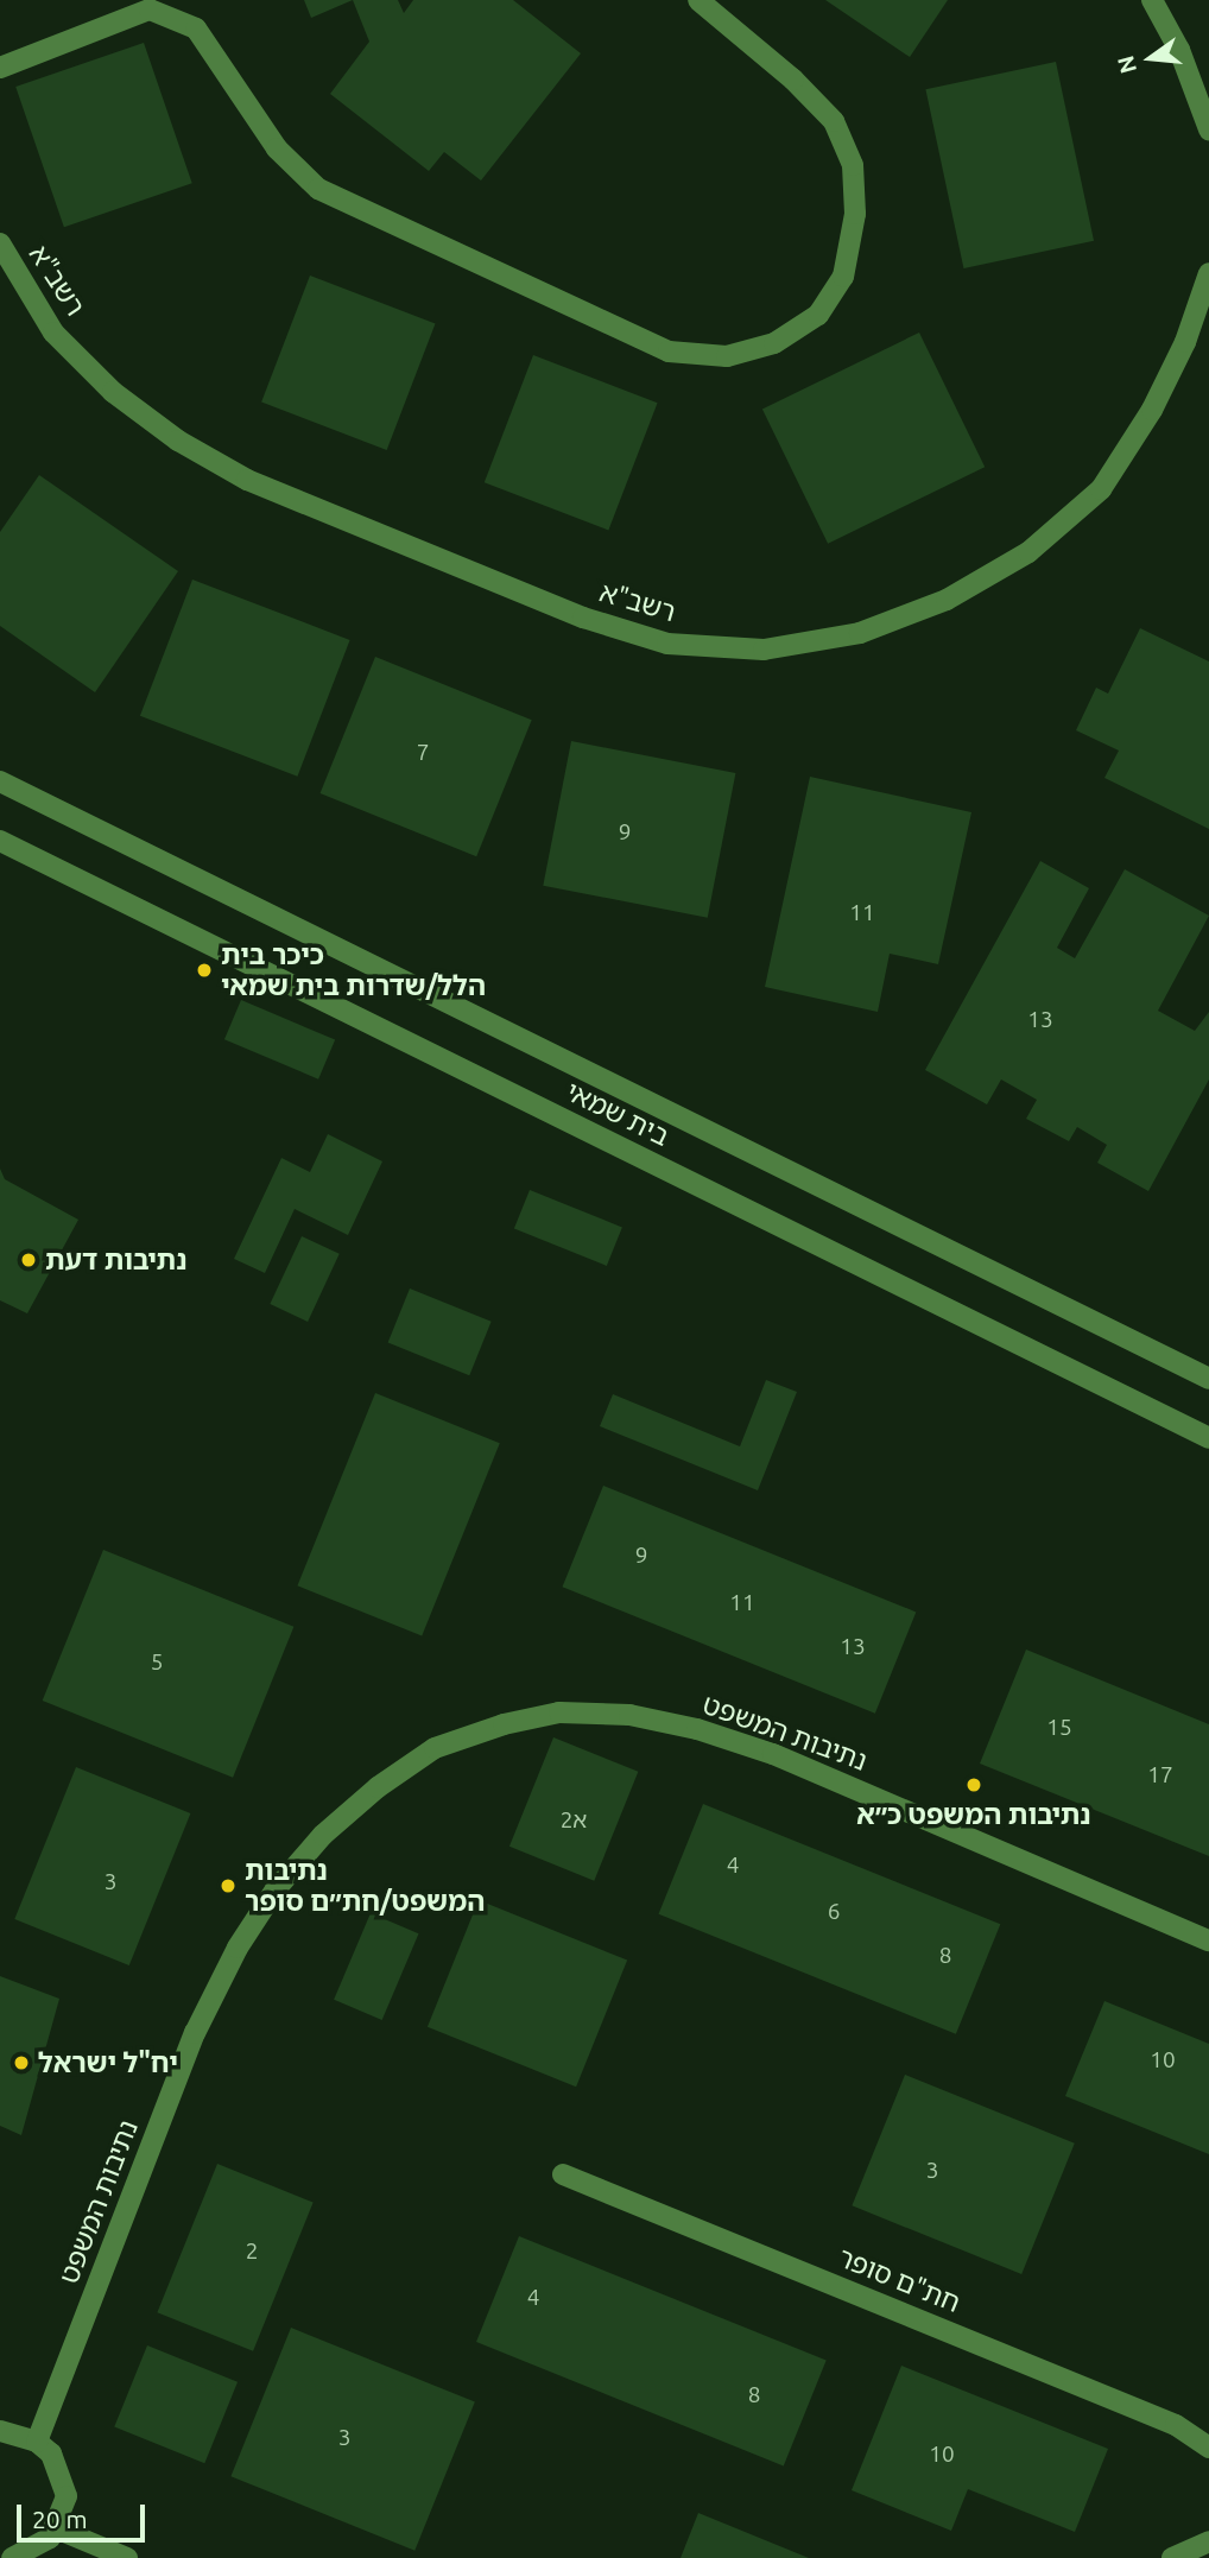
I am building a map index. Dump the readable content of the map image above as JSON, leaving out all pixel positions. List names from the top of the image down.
{
  "streets": {
    "street": [
      "רשב\"א",
      "בית שמאי",
      "נתיבות המשפט",
      "חת\"ם סופר"
    ]
  },
  "places": [
    "כיכר בית הלל/שדרות בית שמאי",
    "נתיבות דעת",
    "נתיבות המשפט כ״א",
    "נתיבות המשפט/חת״ם סופר",
    "יח\"ל ישראל"
  ],
  "house_numbers": [
    "7",
    "9",
    "11",
    "13",
    "9",
    "11",
    "13",
    "5",
    "15",
    "17",
    "2א",
    "4",
    "3",
    "6",
    "8",
    "10",
    "3",
    "2",
    "4",
    "8",
    "3",
    "10"
  ],
  "scale_bar": "20 m",
  "north": "left"
}
